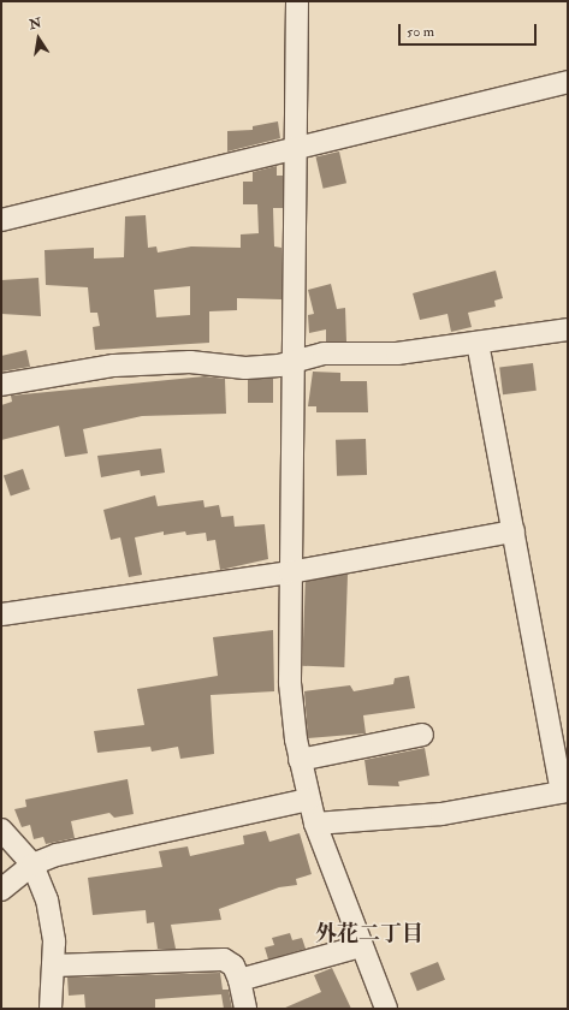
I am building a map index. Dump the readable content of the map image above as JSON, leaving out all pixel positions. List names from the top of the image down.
{
  "districts": ["外花二丁目"],
  "scale_bar": "50 m",
  "north": "top"
}
